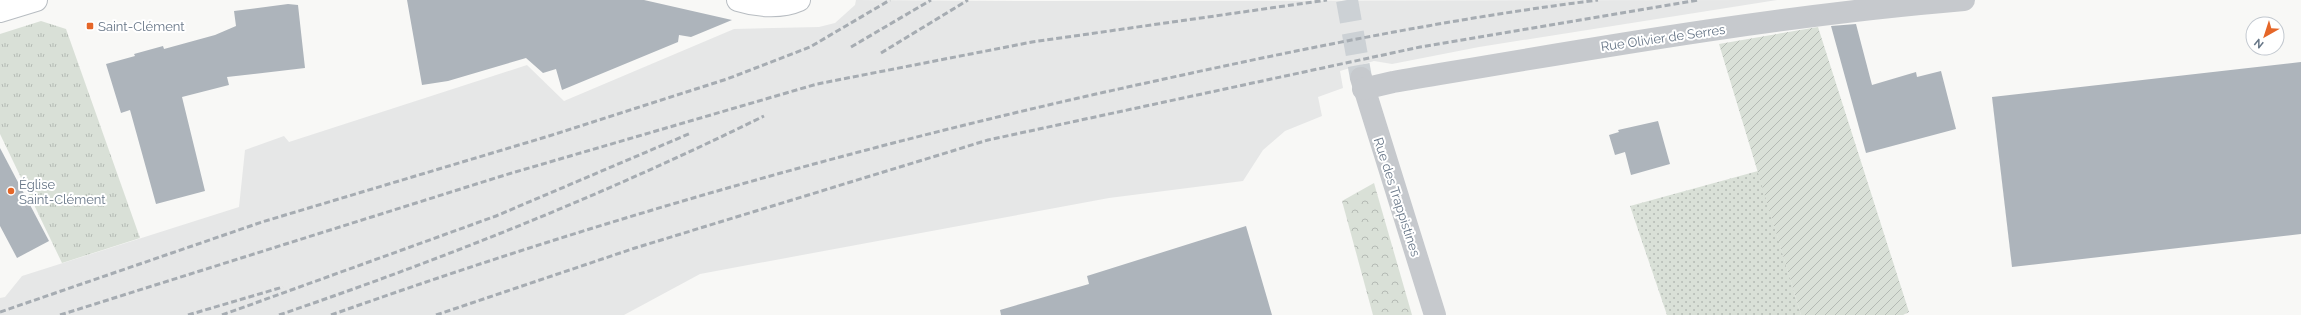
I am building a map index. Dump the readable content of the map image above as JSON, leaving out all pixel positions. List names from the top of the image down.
{
  "streets": {
    "street": ["Rue Olivier de Serres", "Rue des Trappistines"]
  },
  "crossings": [
    ["Rue Olivier de Serres", "Rue des Trappistines"]
  ],
  "places": {
    "transit": ["Saint-Clément"],
    "other": ["Église Saint-Clément"]
  },
  "north": "bottom left"
}
